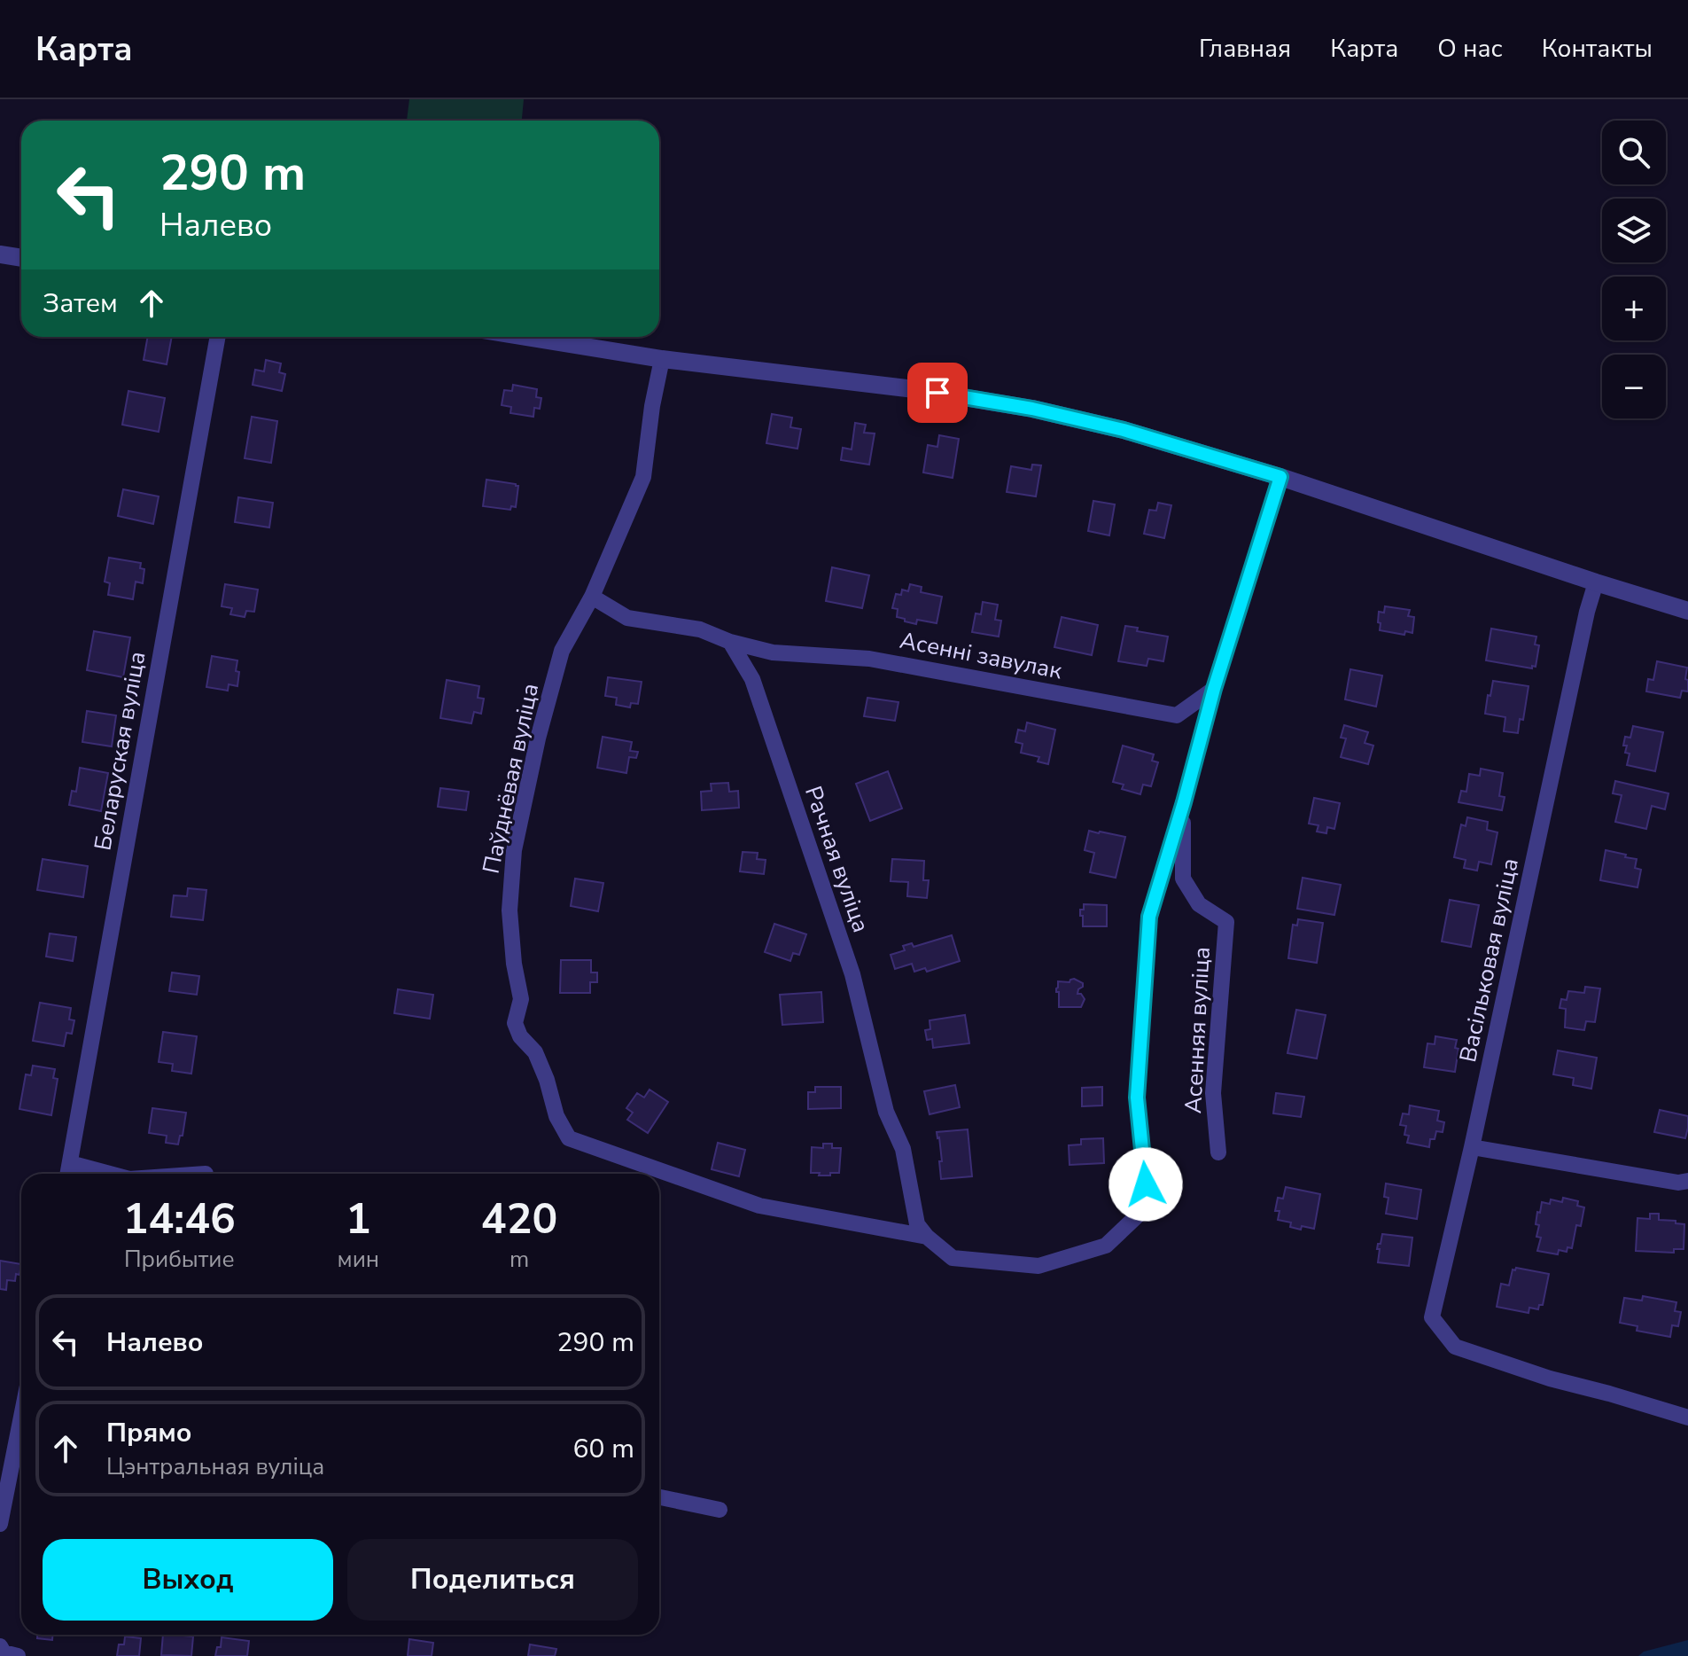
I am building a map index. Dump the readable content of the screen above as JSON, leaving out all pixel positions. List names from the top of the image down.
{
  "streets": {
    "street": [
      "Асенні завулак",
      "Беларуская вуліца",
      "Паўднёвая вуліца",
      "Рачная вуліца",
      "Васільковая вуліца",
      "Асенняя вуліца"
    ]
  },
  "crossings": [
    ["Асенні завулак", "Рачная вуліца"],
    ["Асенні завулак", "Асенняя вуліца"],
    ["Паўднёвая вуліца", "Рачная вуліца"],
    ["Паўднёвая вуліца", "Асенняя вуліца"],
    ["Рачная вуліца", "Асенняя вуліца"]
  ],
  "page": {
    "header": "Карта",
    "nav": [
      "Главная",
      "Карта",
      "О нас",
      "Контакты"
    ],
    "map_buttons": ["+", "−"],
    "turn": ["290 m", "Налево"],
    "then": "Затем",
    "eta": [
      "14:46",
      "Прибытие",
      "1",
      "мин",
      "420",
      "m"
    ],
    "list": [
      {
        "name": "Налево",
        "value": "290 m"
      },
      {
        "name": "Прямо",
        "note": "Цэнтральная вуліца",
        "value": "60 m"
      }
    ],
    "buttons": ["Выход", "Поделиться"]
  }
}
